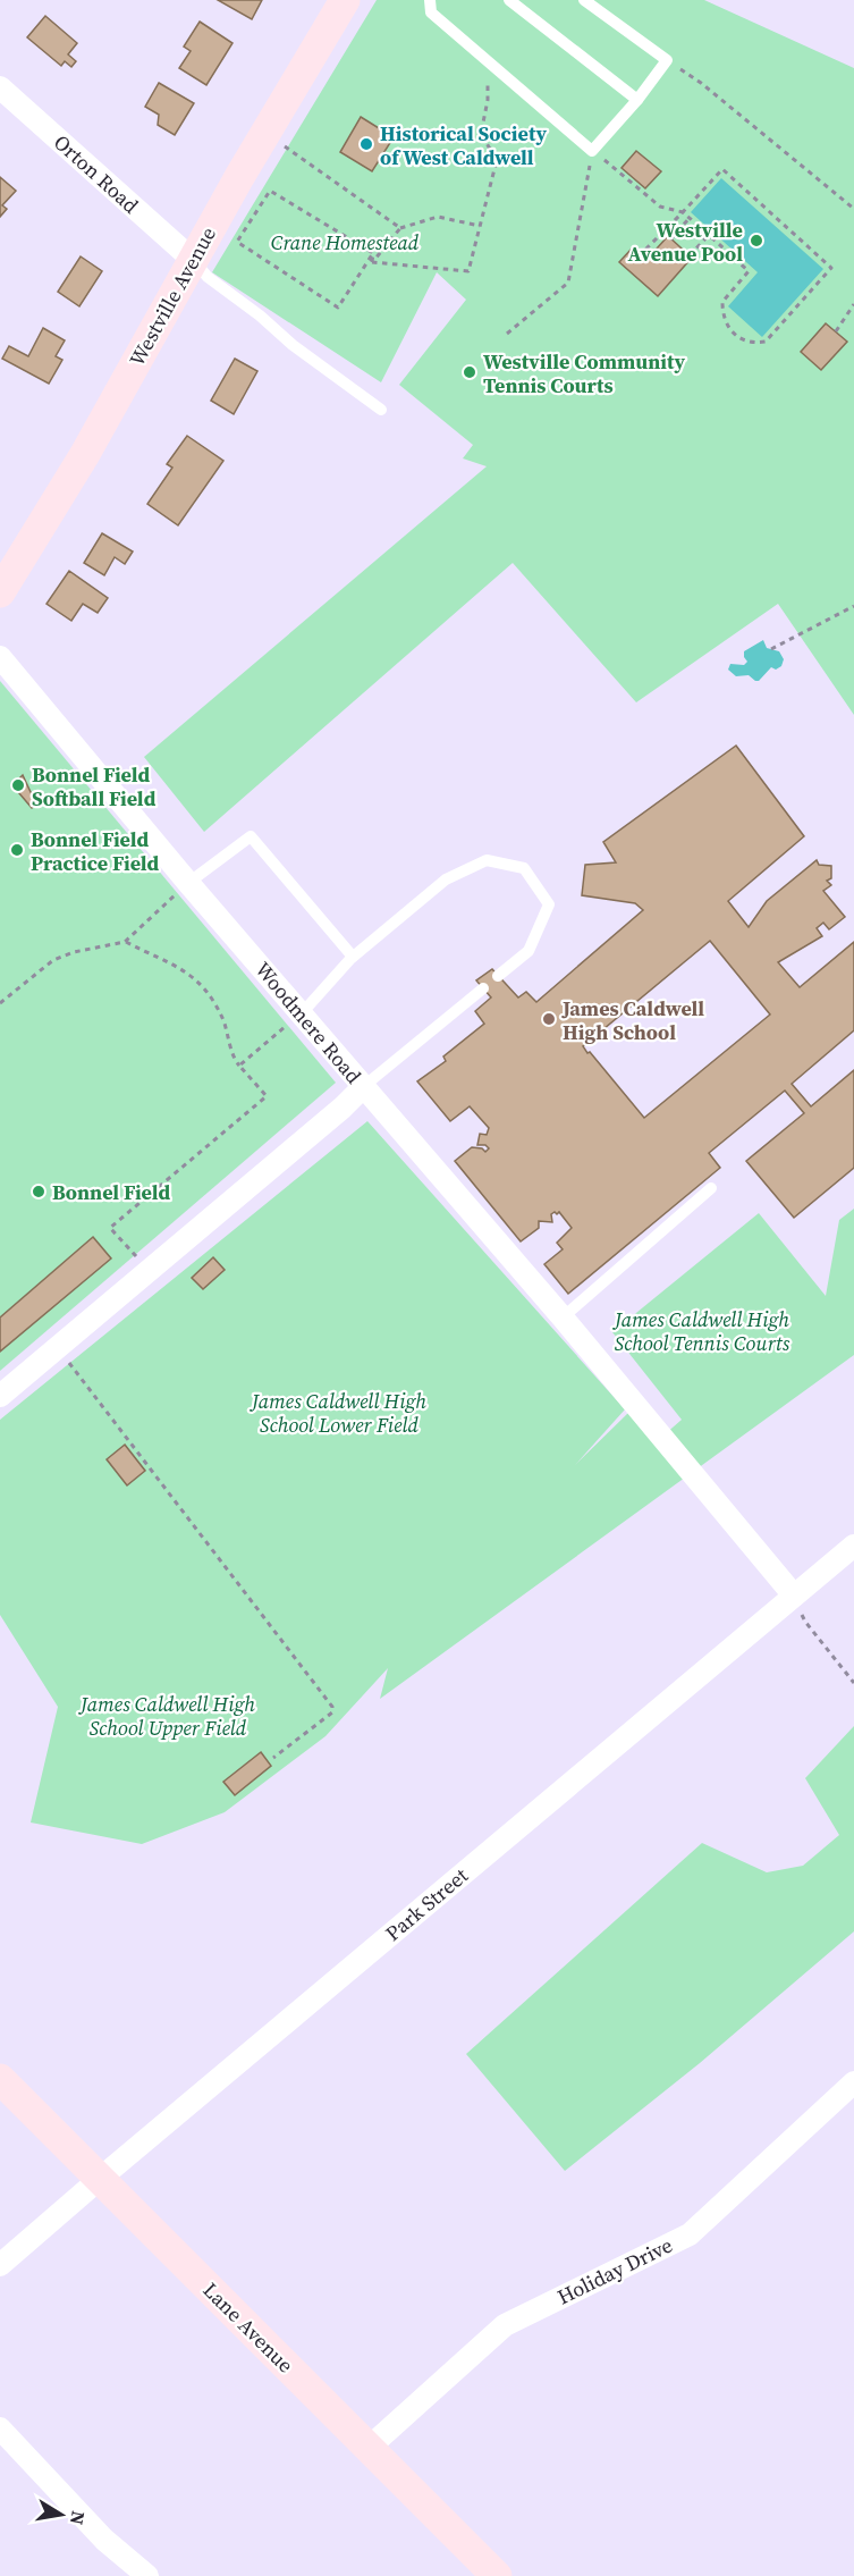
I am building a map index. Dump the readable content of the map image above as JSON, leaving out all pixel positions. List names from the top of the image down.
{
  "streets": {
    "street": [
      "Orton Road",
      "Westville Avenue",
      "Woodmere Road",
      "Park Street",
      "Holiday Drive",
      "Lane Avenue"
    ]
  },
  "crossings": [
    ["Orton Road", "Westville Avenue"],
    ["Park Street", "Lane Avenue"],
    ["Holiday Drive", "Lane Avenue"]
  ],
  "parks": [
    "Crane Homestead",
    "James Caldwell High School Tennis Courts",
    "James Caldwell High School Lower Field",
    "James Caldwell High School Upper Field"
  ],
  "places": [
    "Historical Society of West Caldwell",
    "Westville Avenue Pool",
    "Westville Community Tennis Courts",
    "Bonnel Field Softball Field",
    "Bonnel Field Practice Field",
    "James Caldwell High School",
    "Bonnel Field"
  ],
  "north": "right"
}
